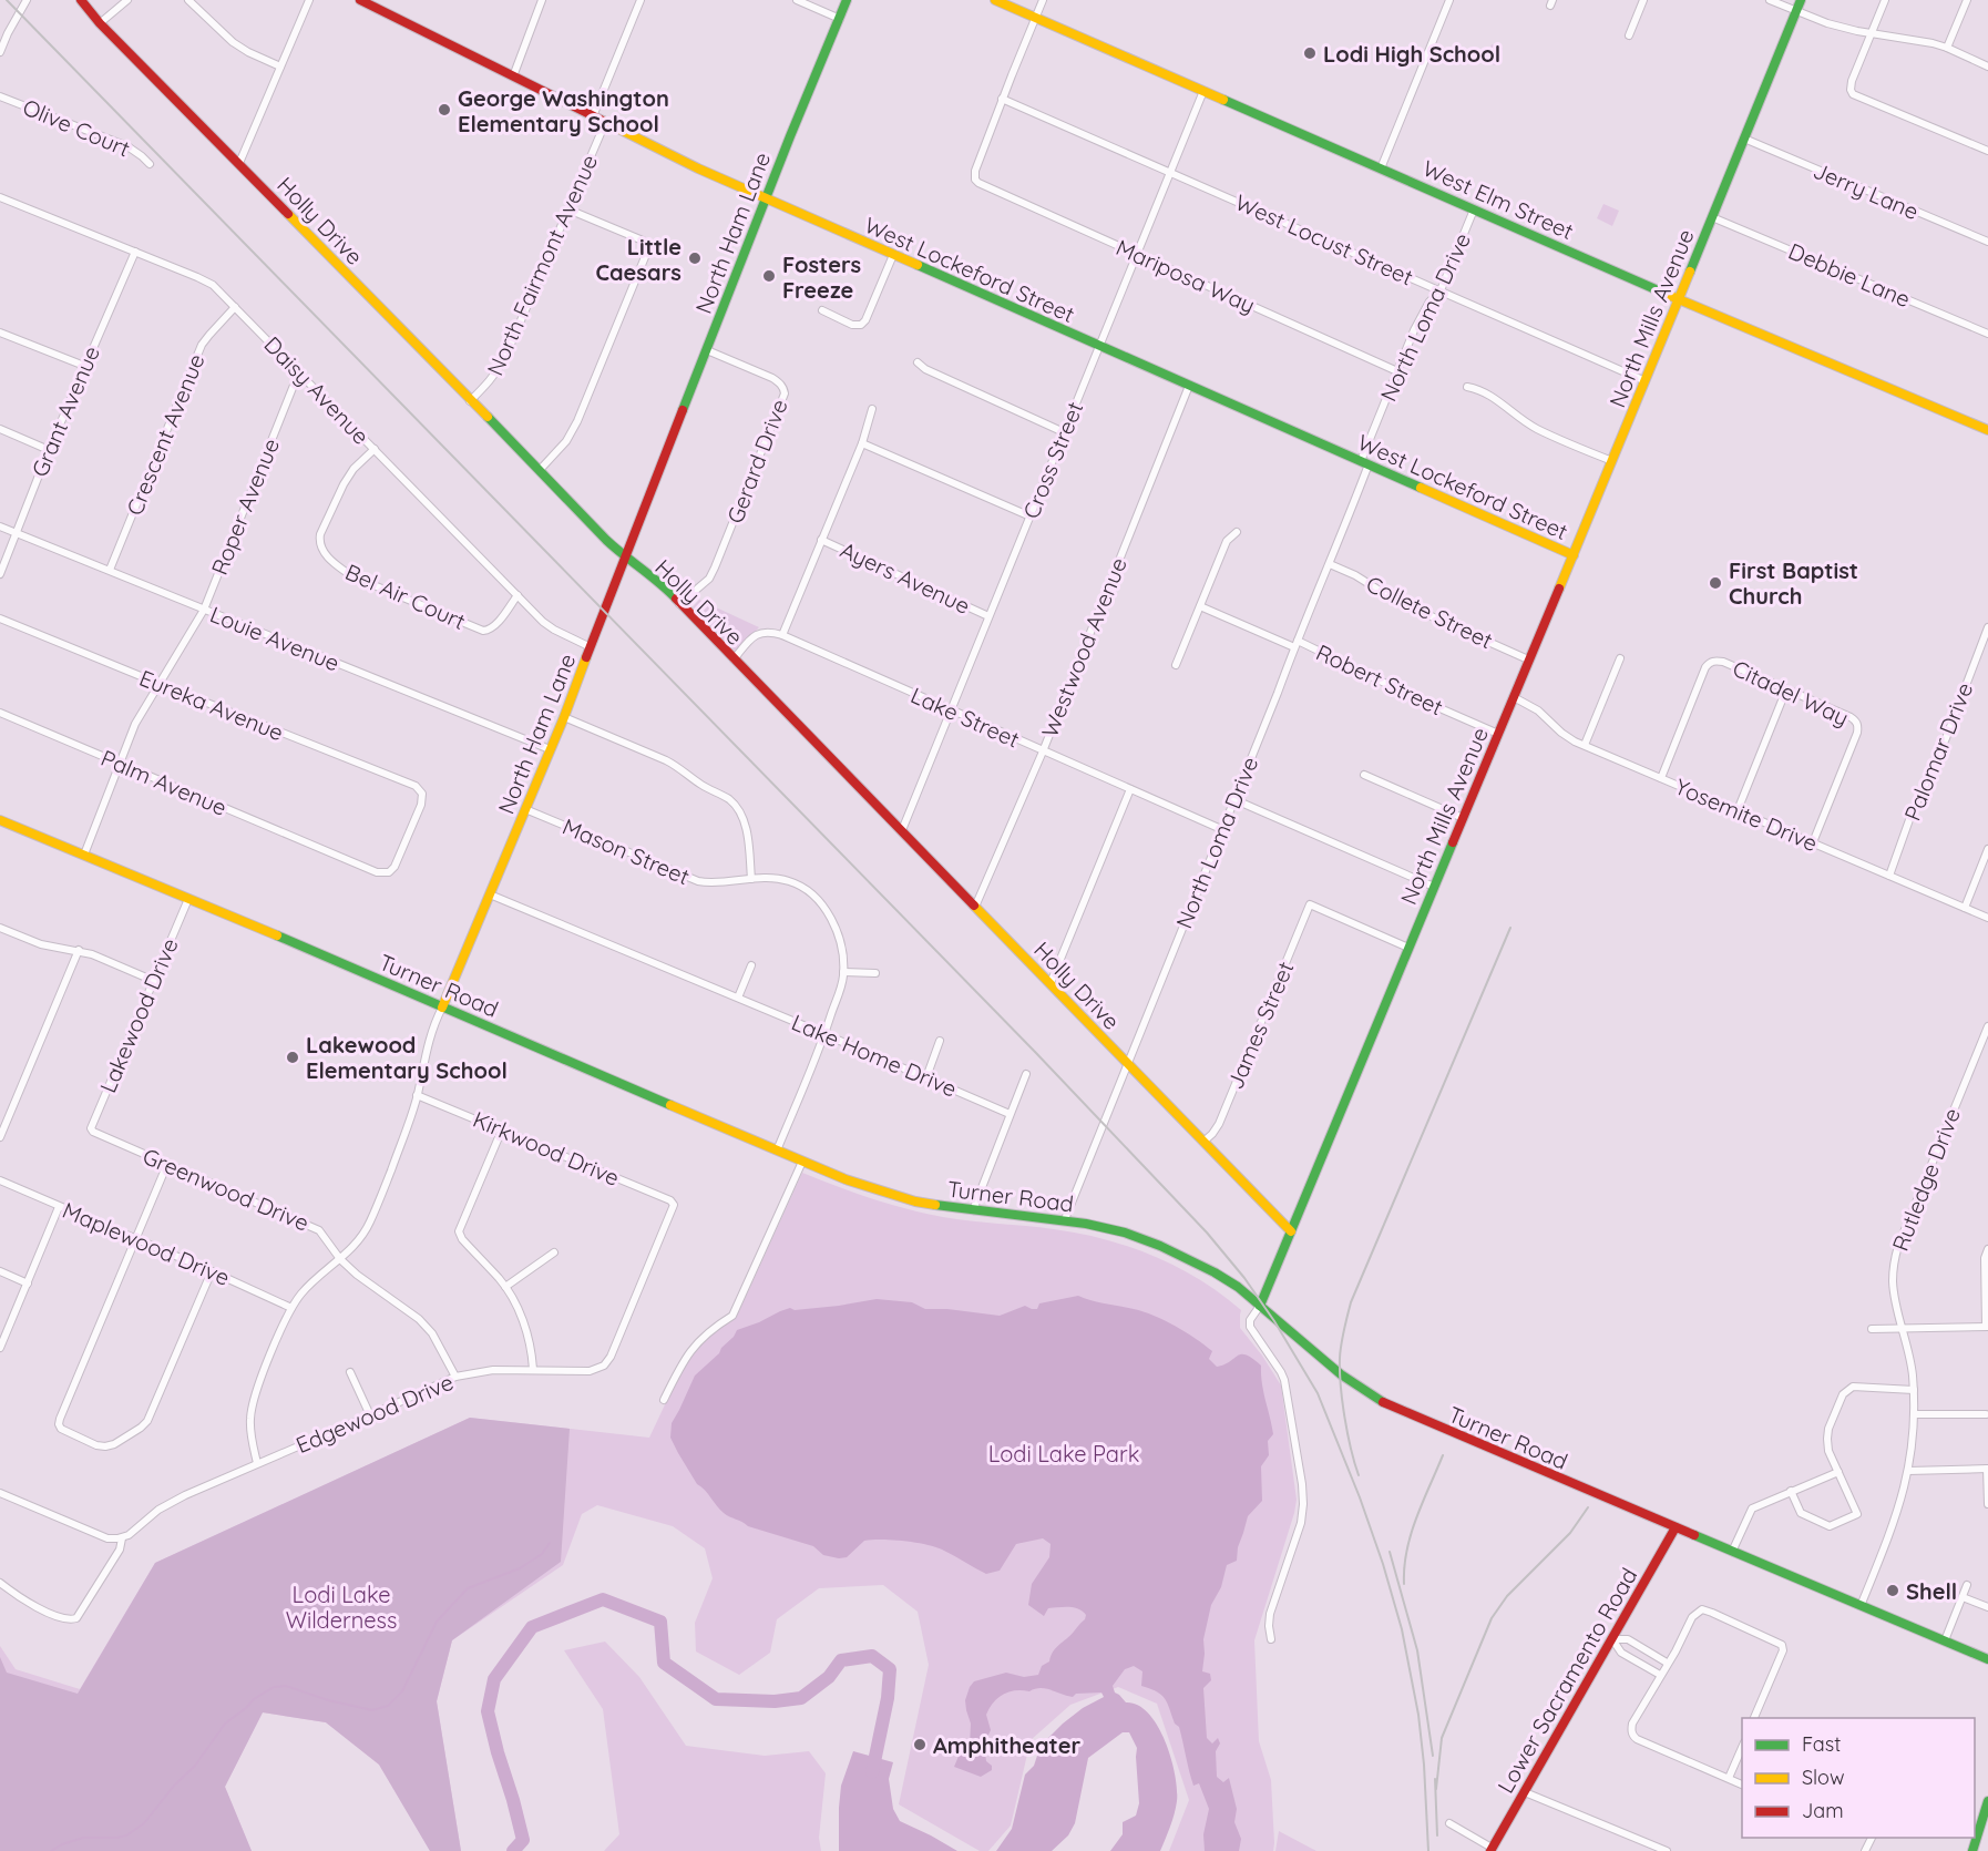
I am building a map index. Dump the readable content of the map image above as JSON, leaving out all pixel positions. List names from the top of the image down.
{
  "streets": {
    "street": [
      "Olive Court",
      "Jerry Lane",
      "West Elm Street",
      "Holly Drive",
      "North Ham Lane",
      "West Locust Street",
      "North Fairmont Avenue",
      "West Lockeford Street",
      "Debbie Lane",
      "Mariposa Way",
      "North Loma Drive",
      "North Mills Avenue",
      "Daisy Avenue",
      "Grant Avenue",
      "Crescent Avenue",
      "Cross Street",
      "Gerard Drive",
      "Roper Avenue",
      "Ayers Avenue",
      "Bel Air Court",
      "Collete Street",
      "Louie Avenue",
      "Westwood Avenue",
      "Robert Street",
      "Citadel Way",
      "Eureka Avenue",
      "Lake Street",
      "Palomar Drive",
      "Palm Avenue",
      "Yosemite Drive",
      "Mason Street",
      "Turner Road",
      "Lakewood Drive",
      "James Street",
      "Lake Home Drive",
      "Kirkwood Drive",
      "Rutledge Drive",
      "Greenwood Drive",
      "Maplewood Drive",
      "Edgewood Drive",
      "Lower Sacramento Road"
    ]
  },
  "crossings": [
    ["Jerry Lane", "North Mills Avenue"],
    ["West Elm Street", "North Loma Drive"],
    ["West Elm Street", "North Mills Avenue"],
    ["West Elm Street", "Cross Street"],
    ["Holly Drive", "North Ham Lane"],
    ["Holly Drive", "North Fairmont Avenue"],
    ["Holly Drive", "North Loma Drive"],
    ["Holly Drive", "North Mills Avenue"],
    ["Holly Drive", "Cross Street"],
    ["Holly Drive", "Gerard Drive"],
    ["Holly Drive", "Westwood Avenue"],
    ["Holly Drive", "James Street"],
    ["North Ham Lane", "West Lockeford Street"],
    ["North Ham Lane", "Daisy Avenue"],
    ["North Ham Lane", "Gerard Drive"],
    ["North Ham Lane", "Louie Avenue"],
    ["North Ham Lane", "Mason Street"],
    ["North Ham Lane", "Turner Road"],
    ["North Ham Lane", "Lake Home Drive"],
    ["North Ham Lane", "Kirkwood Drive"],
    ["North Ham Lane", "Greenwood Drive"],
    ["North Ham Lane", "Maplewood Drive"],
    ["North Ham Lane", "Edgewood Drive"],
    ["West Locust Street", "Mariposa Way"],
    ["West Locust Street", "North Loma Drive"],
    ["West Locust Street", "North Mills Avenue"],
    ["West Locust Street", "Cross Street"],
    ["North Fairmont Avenue", "West Lockeford Street"],
    ["West Lockeford Street", "North Loma Drive"],
    ["West Lockeford Street", "North Mills Avenue"],
    ["West Lockeford Street", "Cross Street"],
    ["West Lockeford Street", "Westwood Avenue"],
    ["Debbie Lane", "North Mills Avenue"],
    ["Mariposa Way", "North Loma Drive"],
    ["Mariposa Way", "Cross Street"],
    ["North Loma Drive", "Collete Street"],
    ["North Loma Drive", "Robert Street"],
    ["North Loma Drive", "Lake Street"],
    ["North Loma Drive", "Turner Road"],
    ["North Mills Avenue", "Collete Street"],
    ["North Mills Avenue", "Robert Street"],
    ["North Mills Avenue", "Yosemite Drive"],
    ["North Mills Avenue", "Turner Road"],
    ["North Mills Avenue", "James Street"],
    ["Daisy Avenue", "Grant Avenue"],
    ["Daisy Avenue", "Crescent Avenue"],
    ["Daisy Avenue", "Roper Avenue"],
    ["Daisy Avenue", "Bel Air Court"],
    ["Grant Avenue", "Louie Avenue"],
    ["Crescent Avenue", "Louie Avenue"],
    ["Cross Street", "Ayers Avenue"],
    ["Cross Street", "Lake Street"],
    ["Roper Avenue", "Louie Avenue"],
    ["Roper Avenue", "Eureka Avenue"],
    ["Roper Avenue", "Palm Avenue"],
    ["Roper Avenue", "Turner Road"],
    ["Westwood Avenue", "Lake Street"],
    ["Citadel Way", "Yosemite Drive"],
    ["Eureka Avenue", "Palm Avenue"],
    ["Palomar Drive", "Yosemite Drive"],
    ["Mason Street", "Turner Road"],
    ["Mason Street", "Lake Home Drive"],
    ["Turner Road", "Lakewood Drive"],
    ["Turner Road", "Rutledge Drive"],
    ["Turner Road", "Lower Sacramento Road"],
    ["Lakewood Drive", "Greenwood Drive"],
    ["Kirkwood Drive", "Edgewood Drive"],
    ["Greenwood Drive", "Edgewood Drive"]
  ],
  "parks": ["Lodi Lake Park", "Lodi Lake Wilderness"],
  "places": [
    "Lodi High School",
    "George Washington Elementary School",
    "Little Caesars",
    "Fosters Freeze",
    "First Baptist Church",
    "Lakewood Elementary School",
    "Shell",
    "Amphitheater"
  ],
  "legend": ["Fast", "Slow", "Jam"]
}
